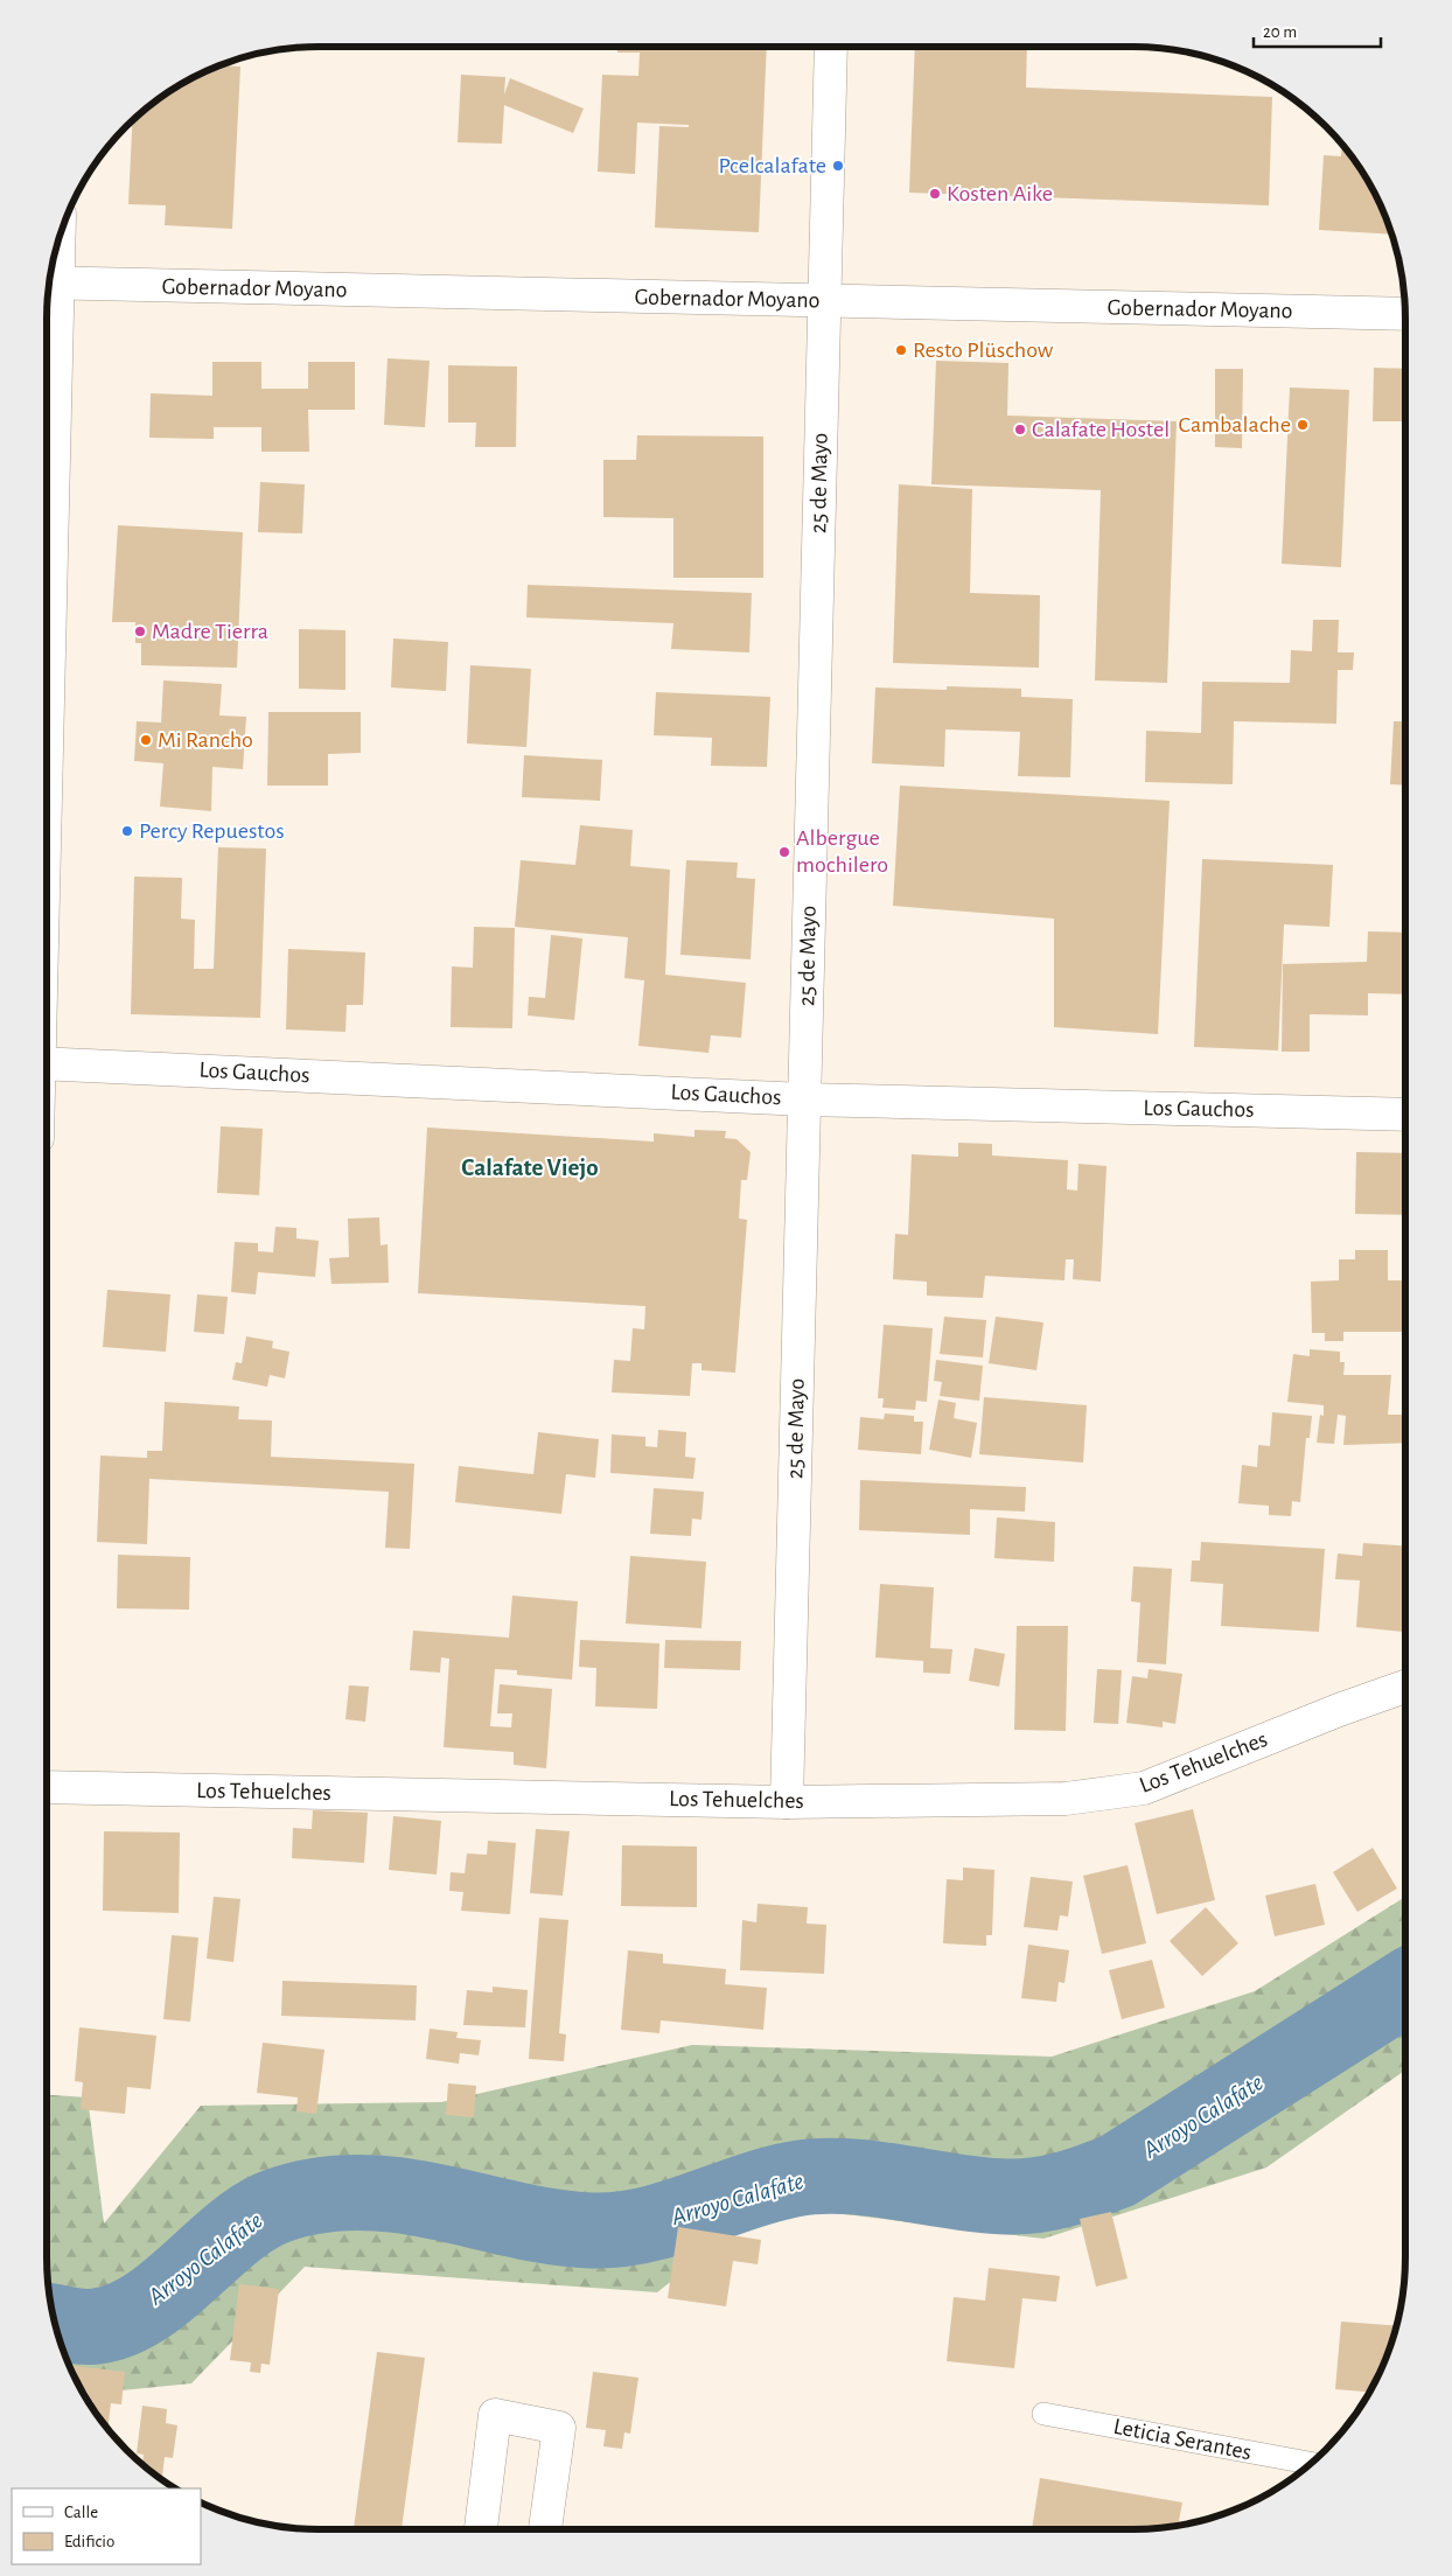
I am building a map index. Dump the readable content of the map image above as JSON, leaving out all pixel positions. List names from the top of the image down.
{
  "streets": {
    "street": [
      "Gobernador Moyano",
      "25 de Mayo",
      "Los Gauchos",
      "Los Tehuelches"
    ],
    "lane": ["Leticia Serantes"]
  },
  "crossings": [
    ["Gobernador Moyano", "25 de Mayo"],
    ["25 de Mayo", "Los Gauchos"],
    ["25 de Mayo", "Los Tehuelches"]
  ],
  "districts": ["Calafate Viejo"],
  "water": ["Arroyo Calafate"],
  "places": [
    "Pcelcalafate",
    "Kosten Aike",
    "Resto Plüschow",
    "Cambalache",
    "Calafate Hostel",
    "Madre Tierra",
    "Mi Rancho",
    "Percy Repuestos",
    "Albergue mochilero"
  ],
  "legend": ["Calle", "Edificio"],
  "scale_bar": "20 m"
}
